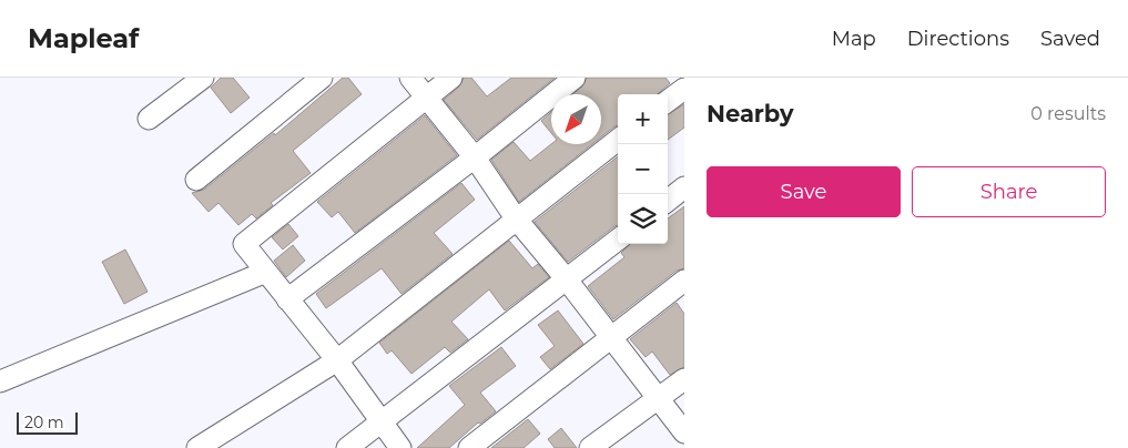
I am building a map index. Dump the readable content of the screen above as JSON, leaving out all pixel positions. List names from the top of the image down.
{
  "scale_bar": "20 m",
  "north": "bottom left",
  "page": {
    "header": "Mapleaf",
    "nav": ["Map", "Directions", "Saved"],
    "heading": ["Nearby", "0 results"],
    "map_buttons": ["+", "−"],
    "buttons": ["Save", "Share"],
    "scale": "20 m"
  }
}
